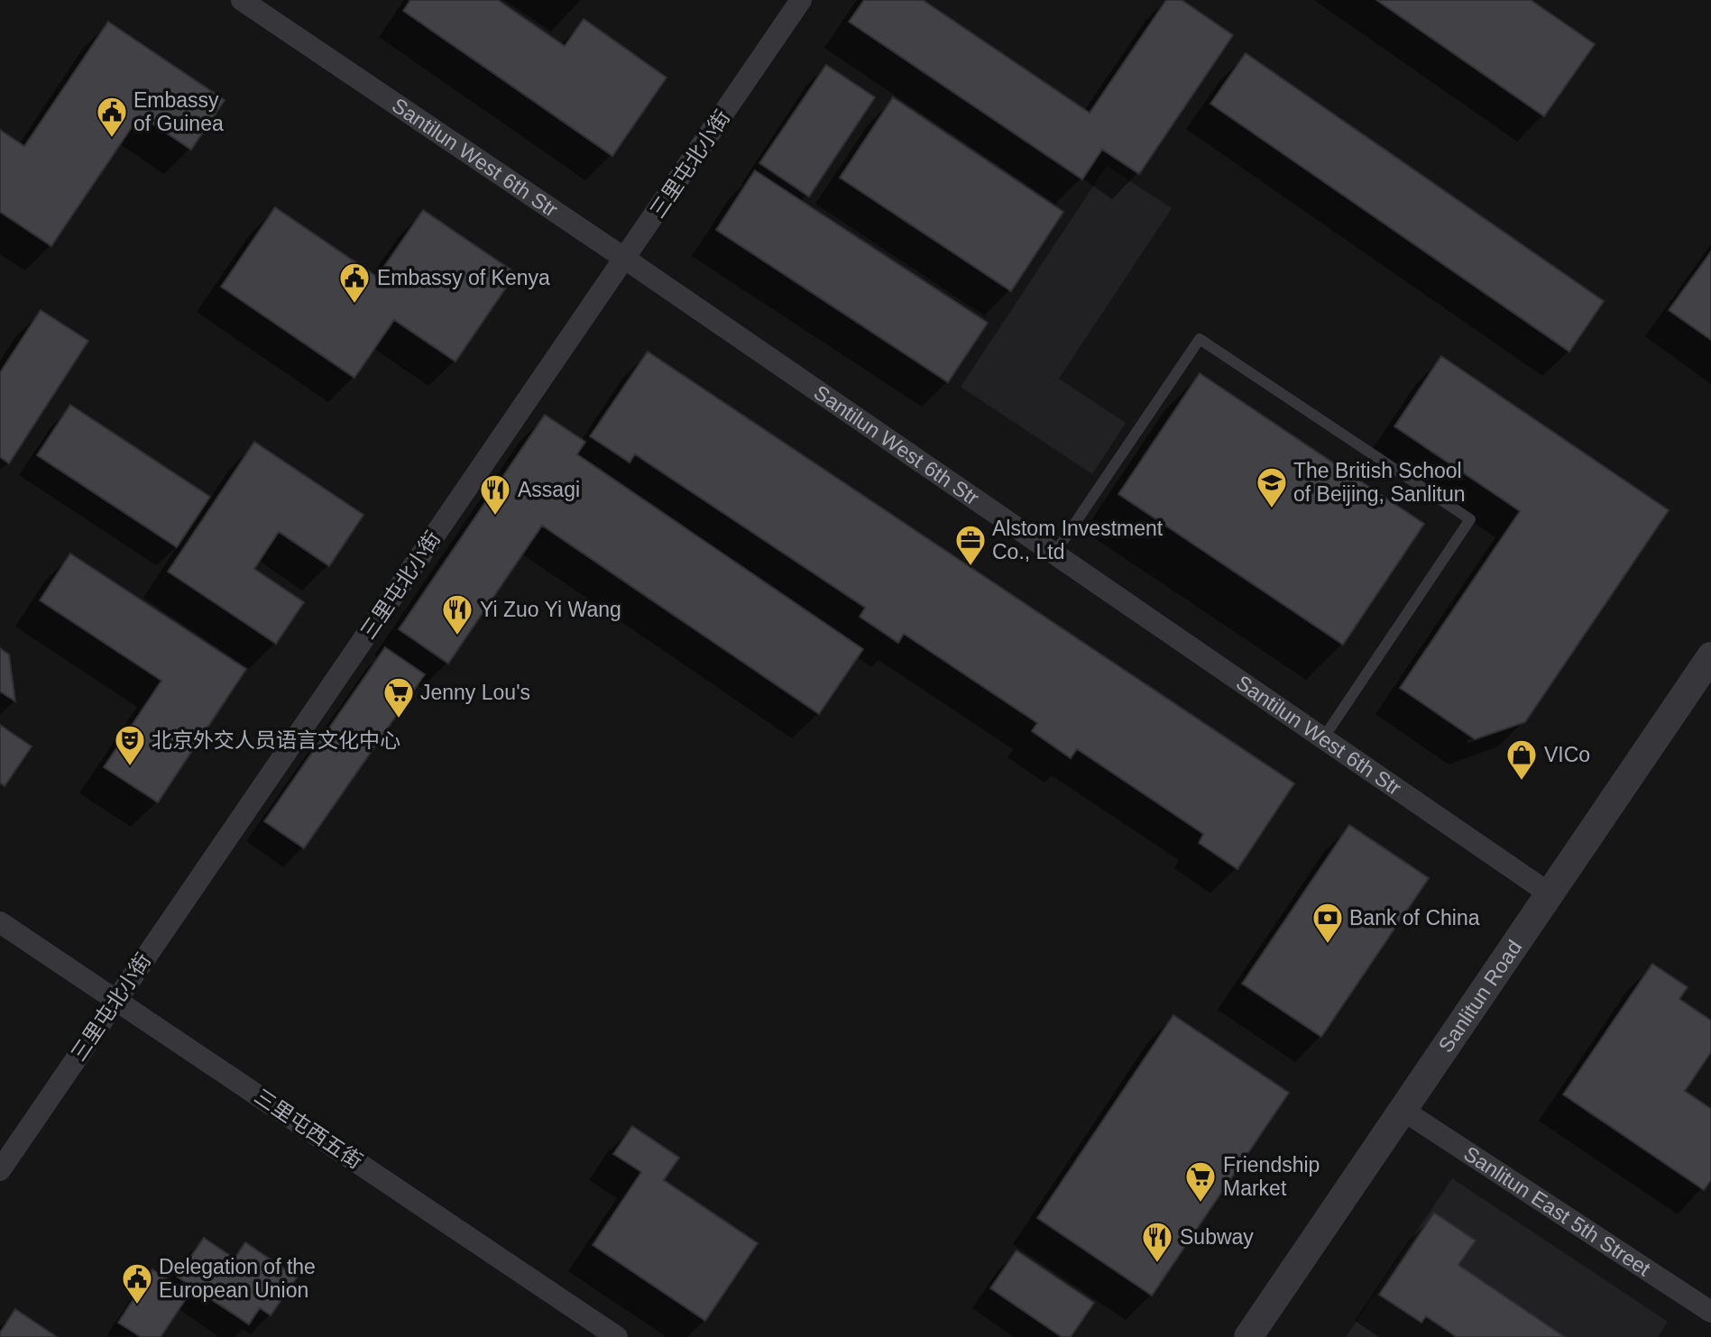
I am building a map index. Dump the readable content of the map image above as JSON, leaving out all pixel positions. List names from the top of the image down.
{
  "streets": {
    "street": [
      "Santilun West 6th Str",
      "三里屯北小街",
      "Sanlitun Road",
      "三里屯西五街",
      "Sanlitun East 5th Street"
    ]
  },
  "crossings": [
    ["Santilun West 6th Str", "三里屯北小街"],
    ["Santilun West 6th Str", "Sanlitun Road"],
    ["三里屯北小街", "三里屯西五街"],
    ["Sanlitun Road", "Sanlitun East 5th Street"]
  ],
  "places": {
    "public building": ["Embassy of Guinea", "Embassy of Kenya", "Delegation of the European Union"],
    "school or university": ["The British School of Beijing, Sanlitun"],
    "restaurant": ["Assagi", "Yi Zuo Yi Wang", "Subway"],
    "office": ["Alstom Investment Co., Ltd"],
    "supermarket": ["Jenny Lou's", "Friendship Market"],
    "theatre": ["北京外交人员语言文化中心"],
    "shop": ["VICo"],
    "bank": ["Bank of China"]
  }
}
